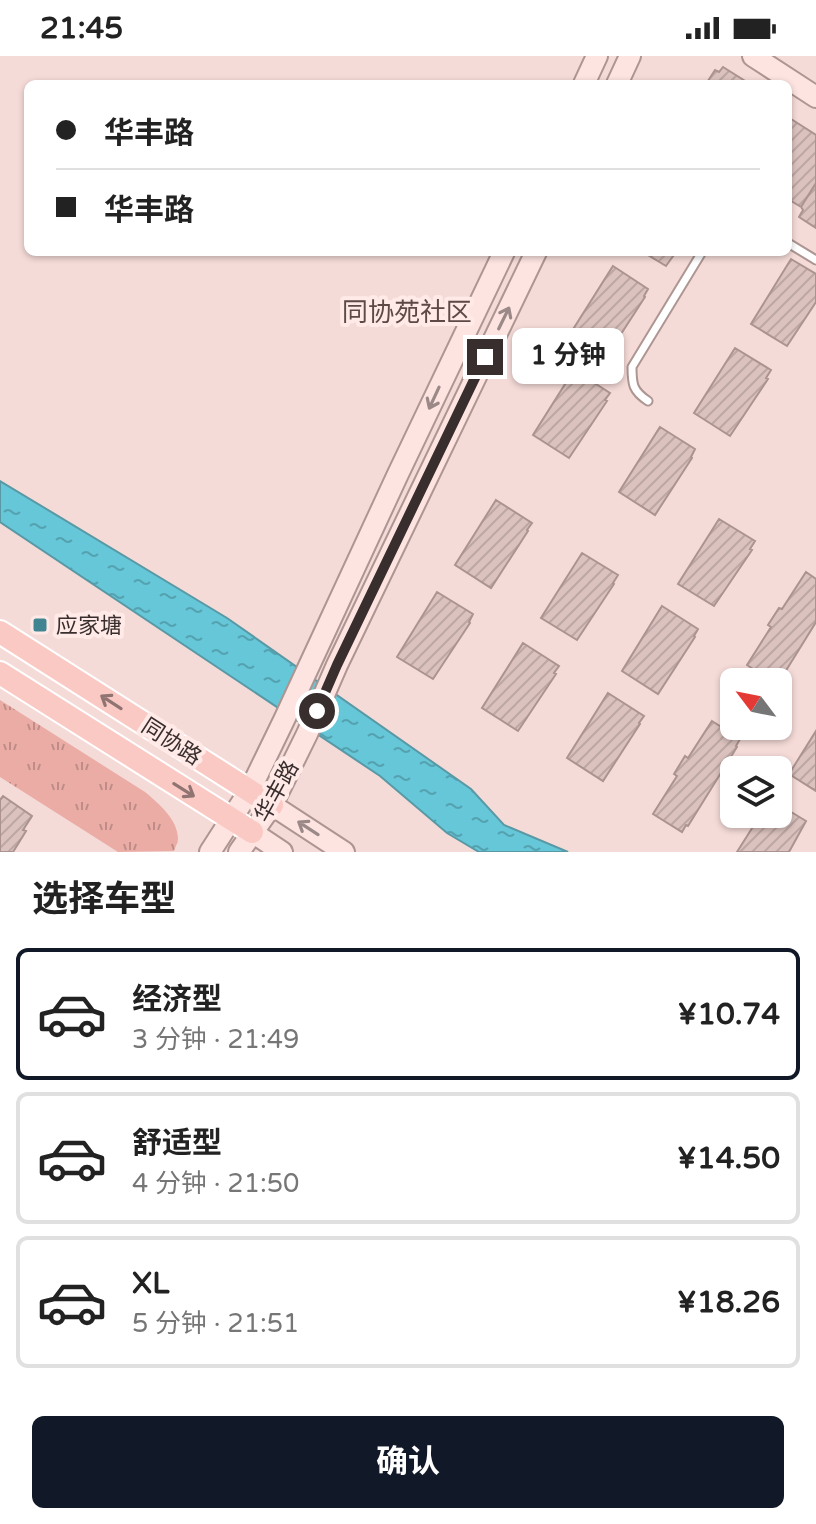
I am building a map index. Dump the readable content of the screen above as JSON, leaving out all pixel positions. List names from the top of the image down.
{
  "streets": {
    "main road": ["同协路", "华丰路"]
  },
  "crossings": [
    ["同协路", "华丰路"]
  ],
  "districts": ["同协苑社区"],
  "places": {
    "transit": ["应家塘"]
  },
  "north": "top left",
  "page": {
    "status": "21:45",
    "banner": ["华丰路", "华丰路"],
    "bubble": "1 分钟",
    "heading": "选择车型",
    "list": [
      {
        "name": "经济型",
        "note": "3 分钟 · 21:49",
        "value": "¥10.74"
      },
      {
        "name": "舒适型",
        "note": "4 分钟 · 21:50",
        "value": "¥14.50"
      },
      {
        "name": "XL",
        "note": "5 分钟 · 21:51",
        "value": "¥18.26"
      }
    ],
    "buttons": "确认"
  }
}
